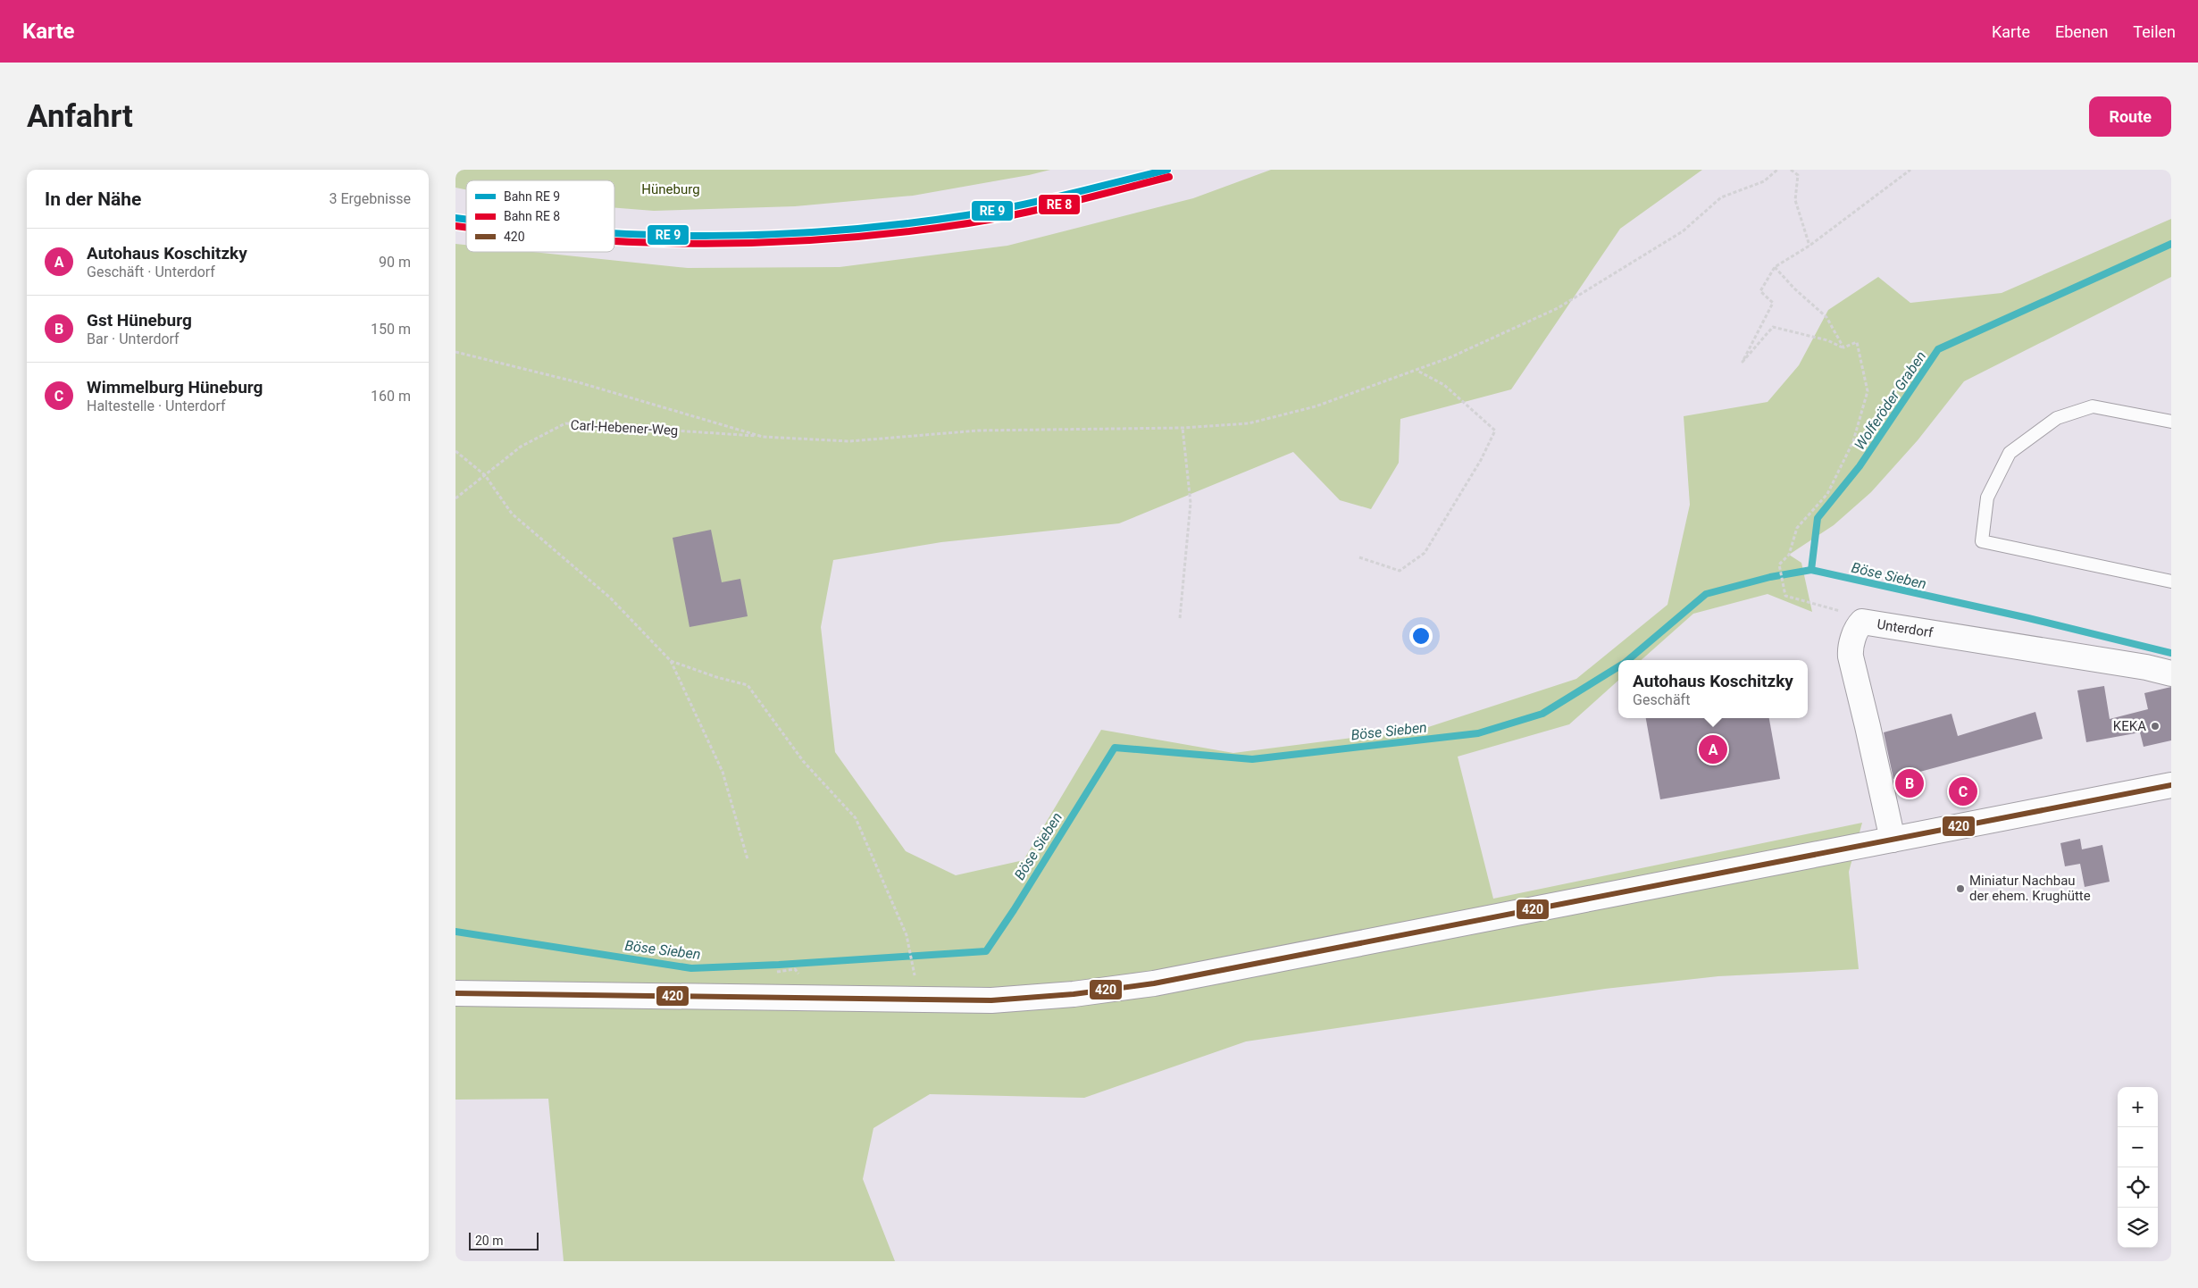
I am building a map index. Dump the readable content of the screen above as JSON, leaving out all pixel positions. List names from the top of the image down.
{
  "streets": {
    "main road": ["Unterdorf"],
    "path": ["Carl-Hebener-Weg"]
  },
  "water": ["Wolferöder Graben", "Böse Sieben"],
  "parks": ["Hüneburg"],
  "places": ["KEKA", "Miniatur Nachbau der ehem. Krughütte"],
  "lines": ["transit line 420"],
  "legend": ["Bahn RE 9", "Bahn RE 8", "420"],
  "scale_bar": "20 m",
  "page": {
    "header": "Karte",
    "nav": ["Karte", "Ebenen", "Teilen"],
    "buttons": "Route",
    "title": "Anfahrt",
    "heading": ["In der Nähe", "3 Ergebnisse"],
    "list": [
      {
        "mark": "A",
        "name": "Autohaus Koschitzky",
        "note": "Geschäft · Unterdorf",
        "value": "90 m"
      },
      {
        "mark": "B",
        "name": "Gst Hüneburg",
        "note": "Bar · Unterdorf",
        "value": "150 m"
      },
      {
        "mark": "C",
        "name": "Wimmelburg Hüneburg",
        "note": "Haltestelle · Unterdorf",
        "value": "160 m"
      }
    ],
    "popup": ["Autohaus Koschitzky", "Geschäft"],
    "pins": ["A", "B", "C"],
    "map_buttons": ["+", "−"],
    "scale": "20 m"
  }
}
